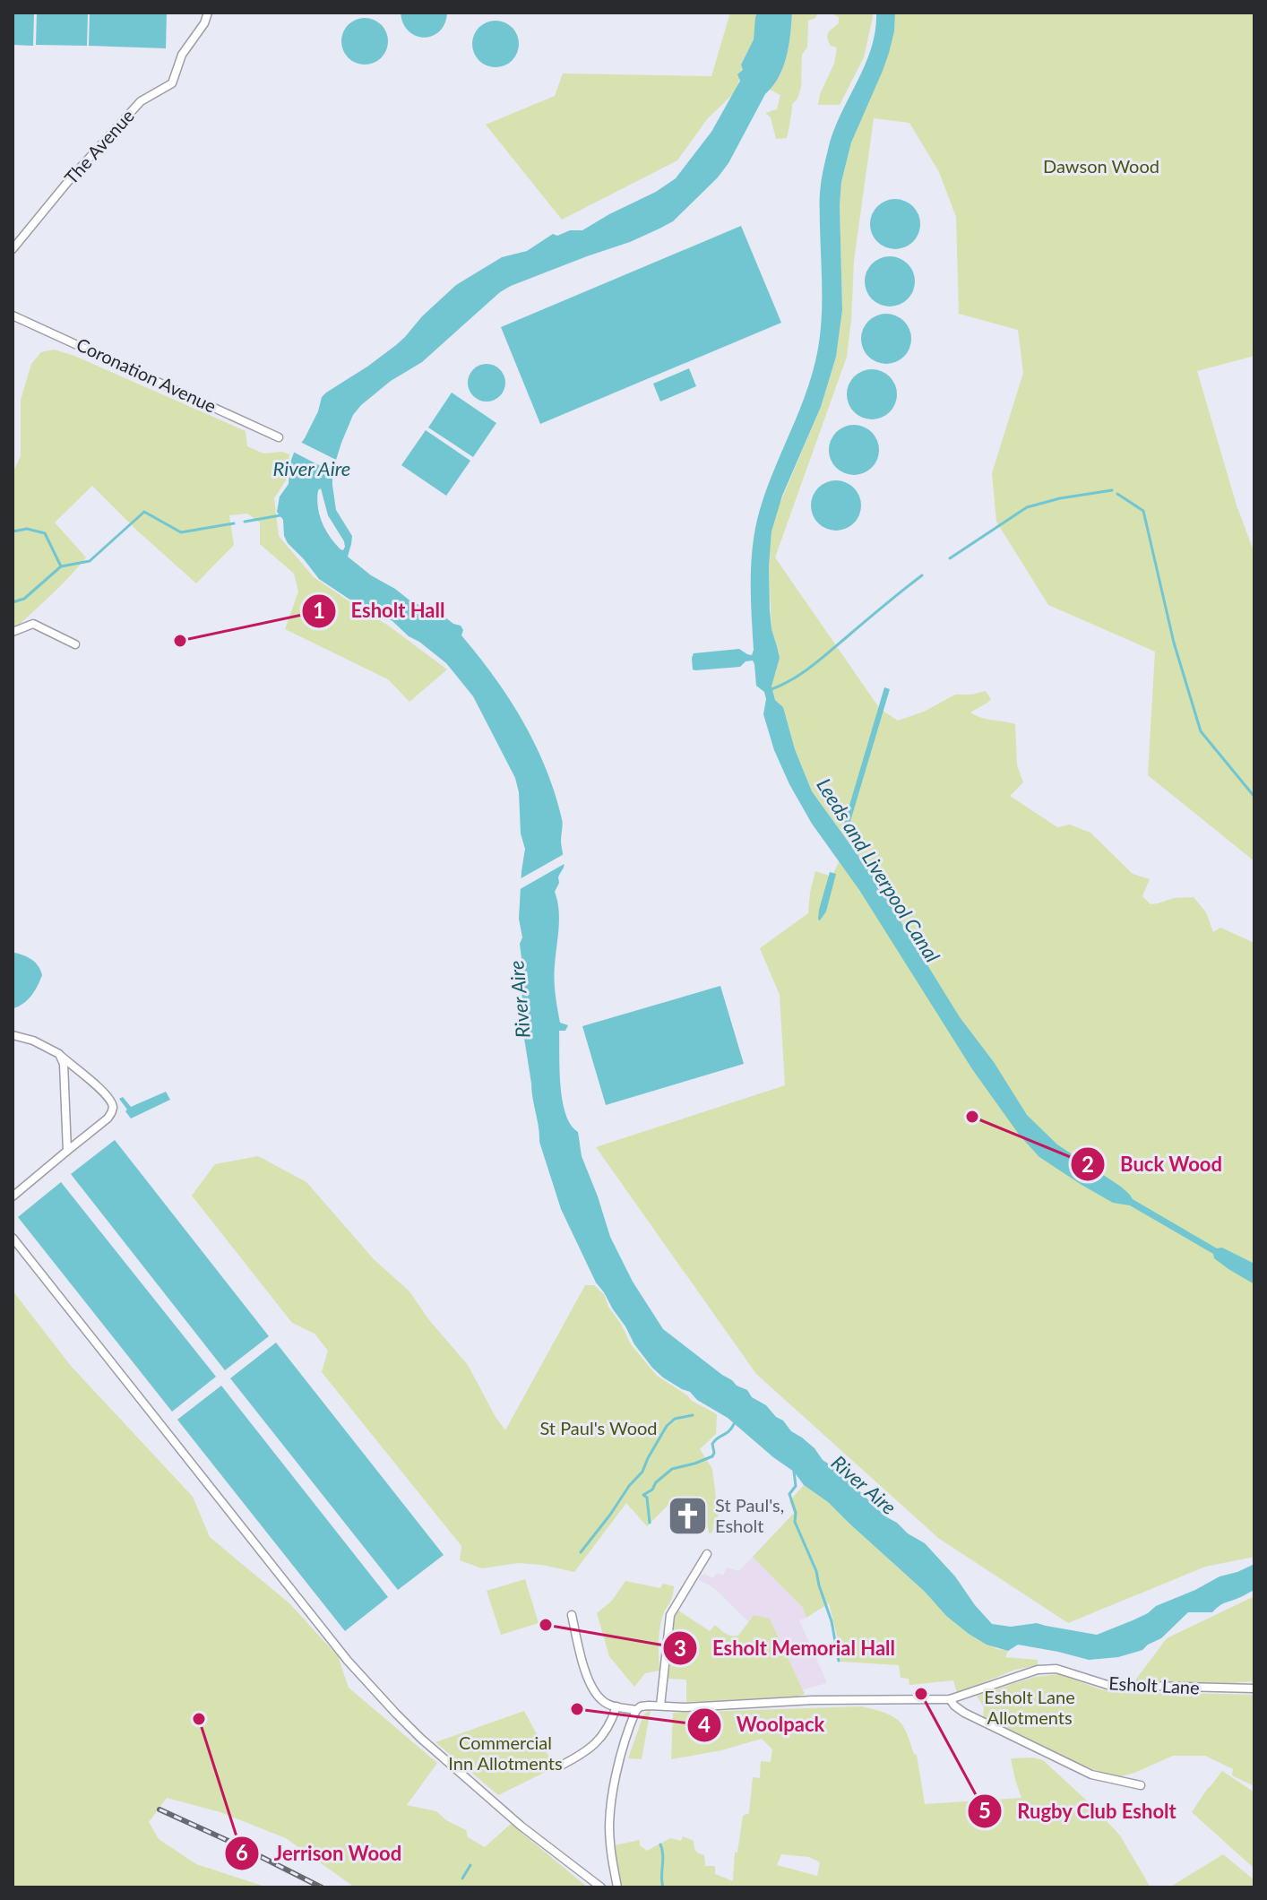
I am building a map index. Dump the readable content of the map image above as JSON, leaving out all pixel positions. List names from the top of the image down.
{
  "streets": {
    "street": ["The Avenue", "Coronation Avenue", "Esholt Lane"]
  },
  "water": ["River Aire", "Leeds and Liverpool Canal"],
  "parks": [
    "Dawson Wood",
    "St Paul's Wood",
    "Esholt Lane Allotments",
    "Commercial Inn Allotments"
  ],
  "places": {
    "other": [
      "Esholt Hall",
      "Buck Wood",
      "Esholt Memorial Hall",
      "Rugby Club Esholt",
      "Woolpack",
      "Jerrison Wood"
    ],
    "church": ["St Paul's, Esholt"]
  }
}
